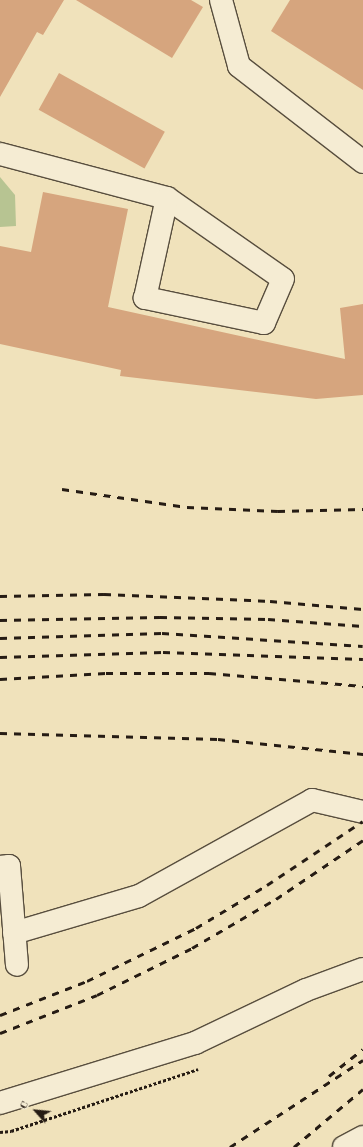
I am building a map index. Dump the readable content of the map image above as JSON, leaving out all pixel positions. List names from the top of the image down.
{
  "north": "top left"
}
